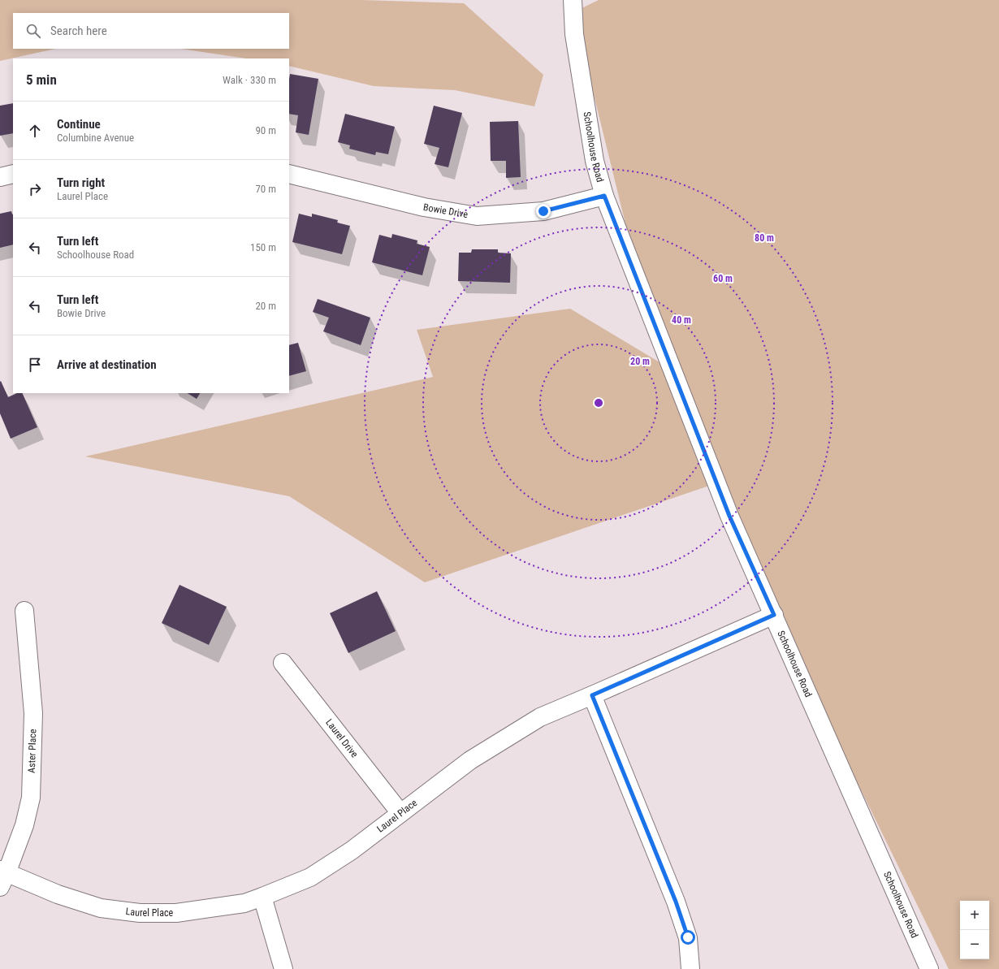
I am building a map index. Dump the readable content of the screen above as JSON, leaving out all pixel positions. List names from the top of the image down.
{
  "streets": {
    "street": [
      "Schoolhouse Road",
      "Bowie Drive",
      "Laurel Drive",
      "Aster Place",
      "Laurel Place"
    ]
  },
  "crossings": [
    ["Schoolhouse Road", "Bowie Drive"],
    ["Schoolhouse Road", "Laurel Place"],
    ["Laurel Drive", "Laurel Place"],
    ["Aster Place", "Laurel Place"]
  ],
  "page": {
    "search": "Search here",
    "heading": ["5 min", "Walk · 330 m"],
    "list": [
      ["Continue", "Columbine Avenue", "90 m"],
      ["Turn right", "Laurel Place", "70 m"],
      ["Turn left", "Schoolhouse Road", "150 m"],
      ["Turn left", "Bowie Drive", "20 m"],
      "Arrive at destination"
    ],
    "map_buttons": ["+", "−"]
  },
  "rings": [
    "80 m",
    "60 m",
    "40 m",
    "20 m"
  ]
}
